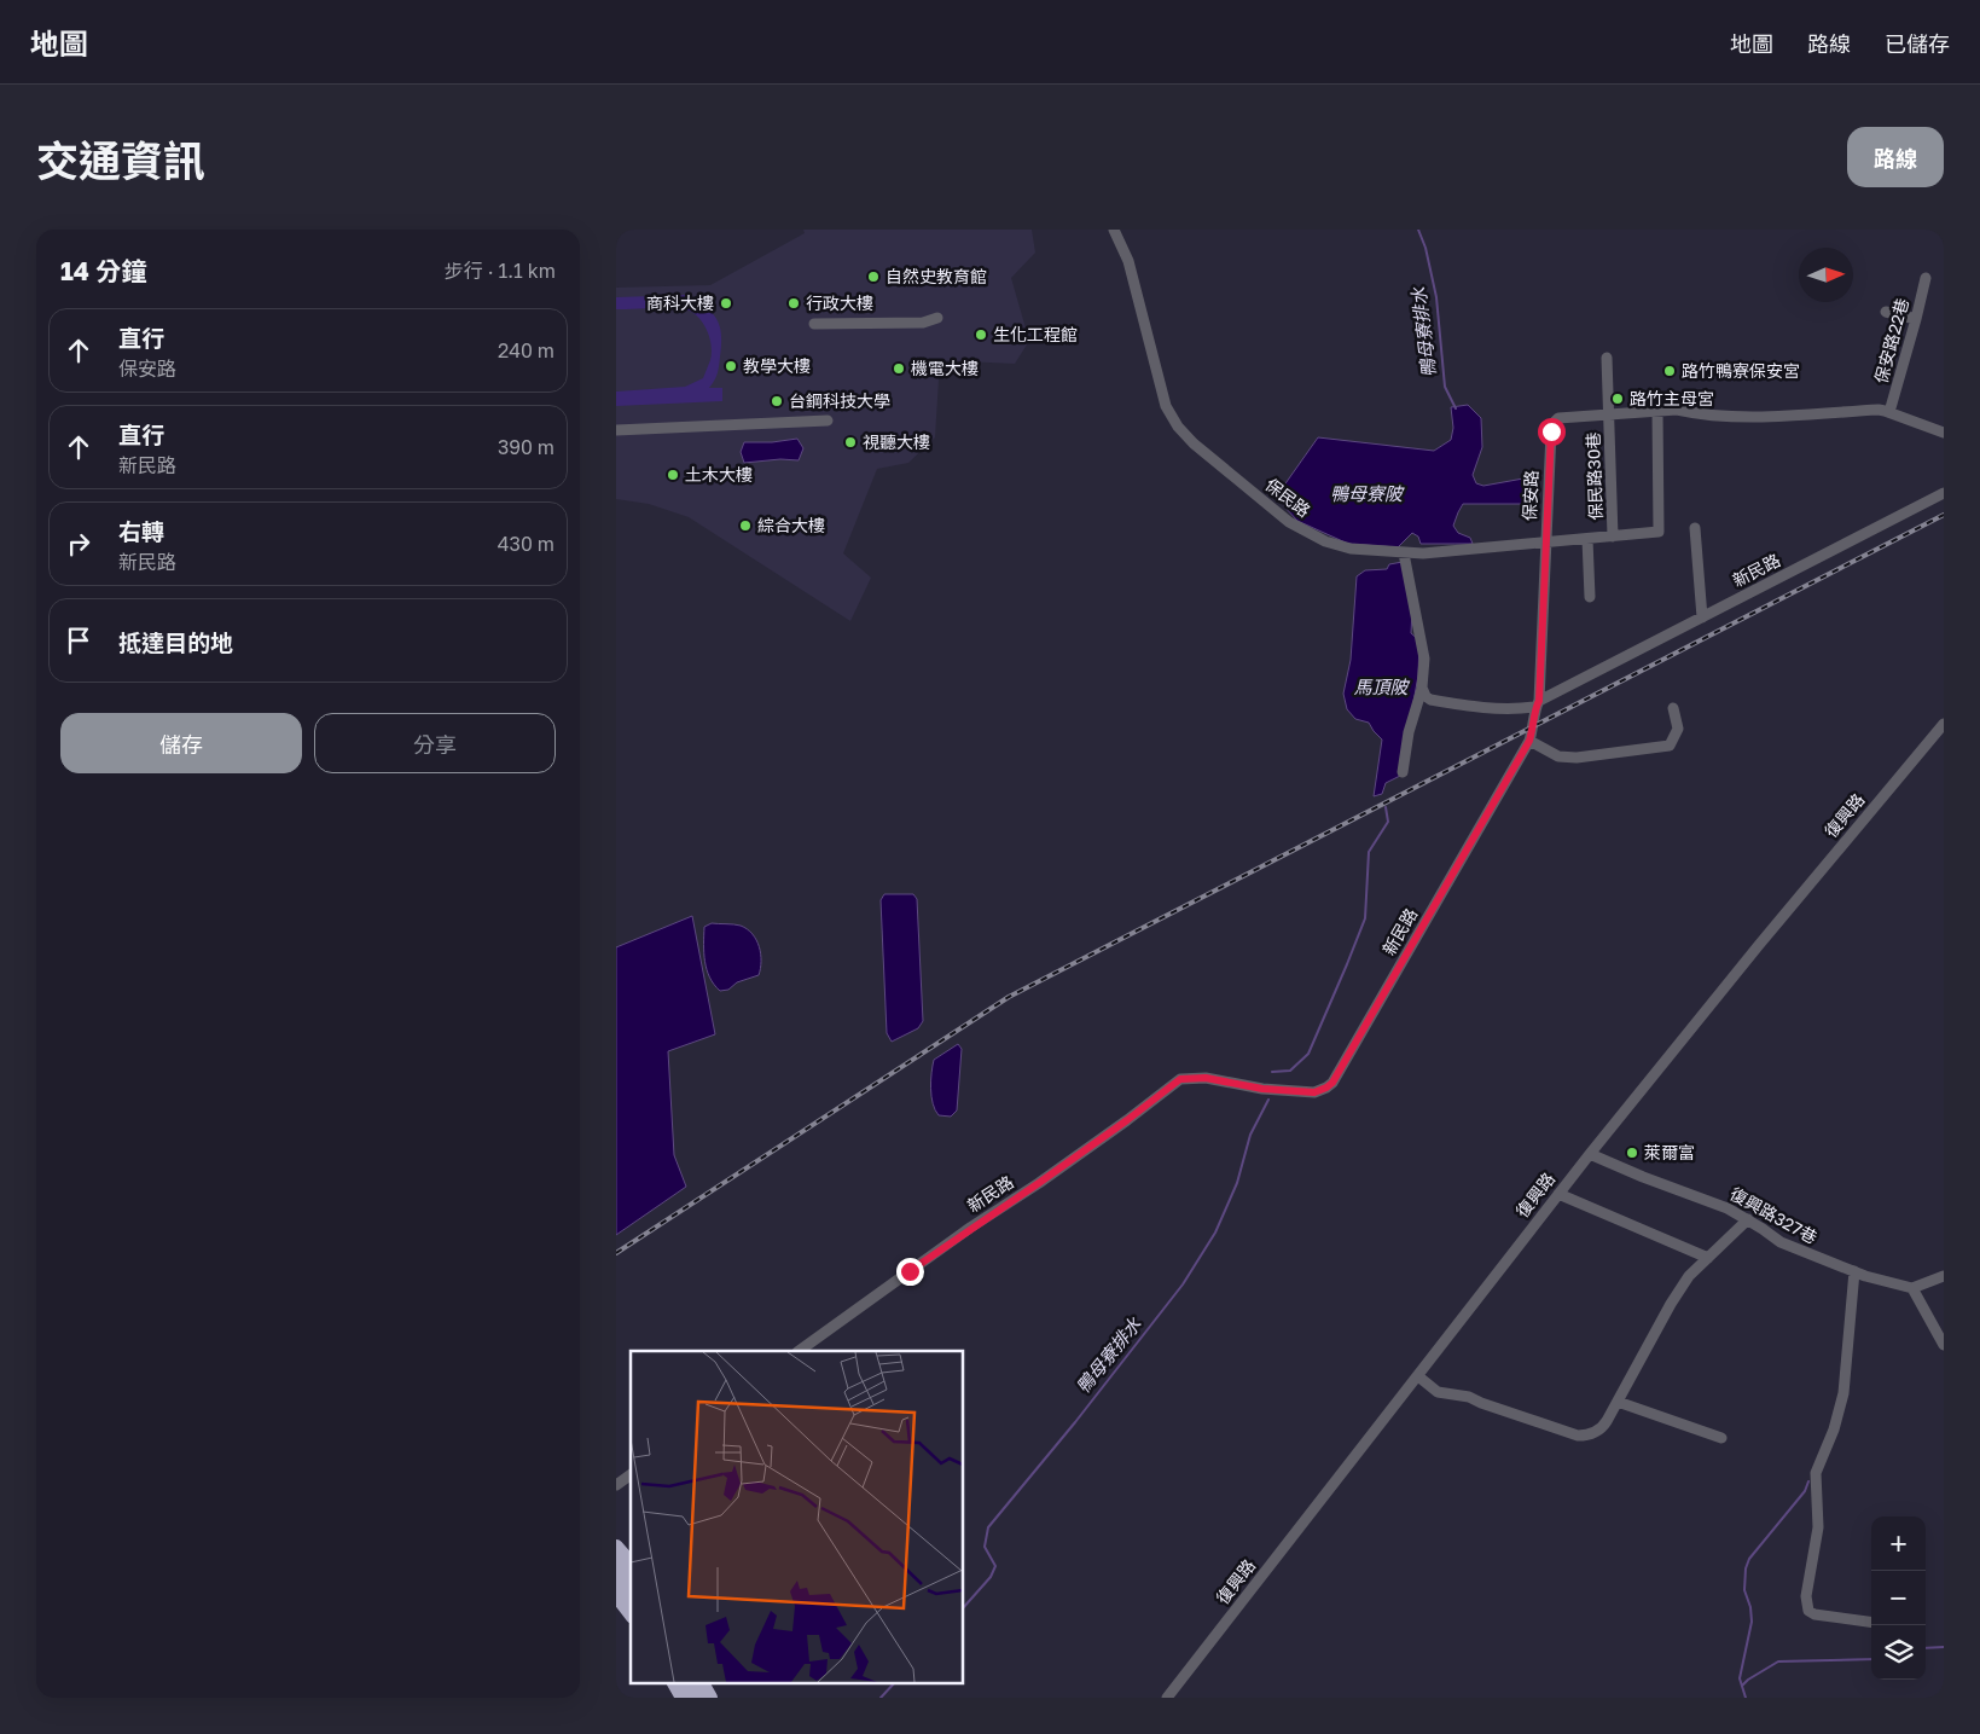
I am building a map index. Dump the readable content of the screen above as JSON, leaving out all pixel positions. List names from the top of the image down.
{
  "streets": {
    "street": [
      "保安路22巷",
      "保民路30巷",
      "保安路",
      "保民路",
      "新民路",
      "復興路",
      "復興路327巷"
    ]
  },
  "crossings": [
    ["保安路22巷", "保安路"],
    ["保民路30巷", "保安路"],
    ["保民路30巷", "保民路"],
    ["保安路", "保民路"],
    ["保安路", "新民路"],
    ["復興路", "復興路327巷"]
  ],
  "water": ["鴨母寮排水", "鴨母寮陂", "馬頂陂"],
  "places": [
    "自然史教育館",
    "商科大樓",
    "行政大樓",
    "生化工程館",
    "教學大樓",
    "機電大樓",
    "路竹鴨寮保安宮",
    "路竹主母宮",
    "台鋼科技大學",
    "視聽大樓",
    "土木大樓",
    "綜合大樓",
    "萊爾富"
  ],
  "north": "right",
  "page": {
    "header": "地圖",
    "nav": ["地圖", "路線", "已儲存"],
    "title": "交通資訊",
    "buttons": [
      "路線",
      ["儲存", "分享"]
    ],
    "heading": ["14 分鐘", "步行 · 1.1 km"],
    "list": [
      ["直行", "保安路", "240 m"],
      ["直行", "新民路", "390 m"],
      ["右轉", "新民路", "430 m"],
      "抵達目的地"
    ],
    "map_buttons": ["+", "−"]
  }
}
